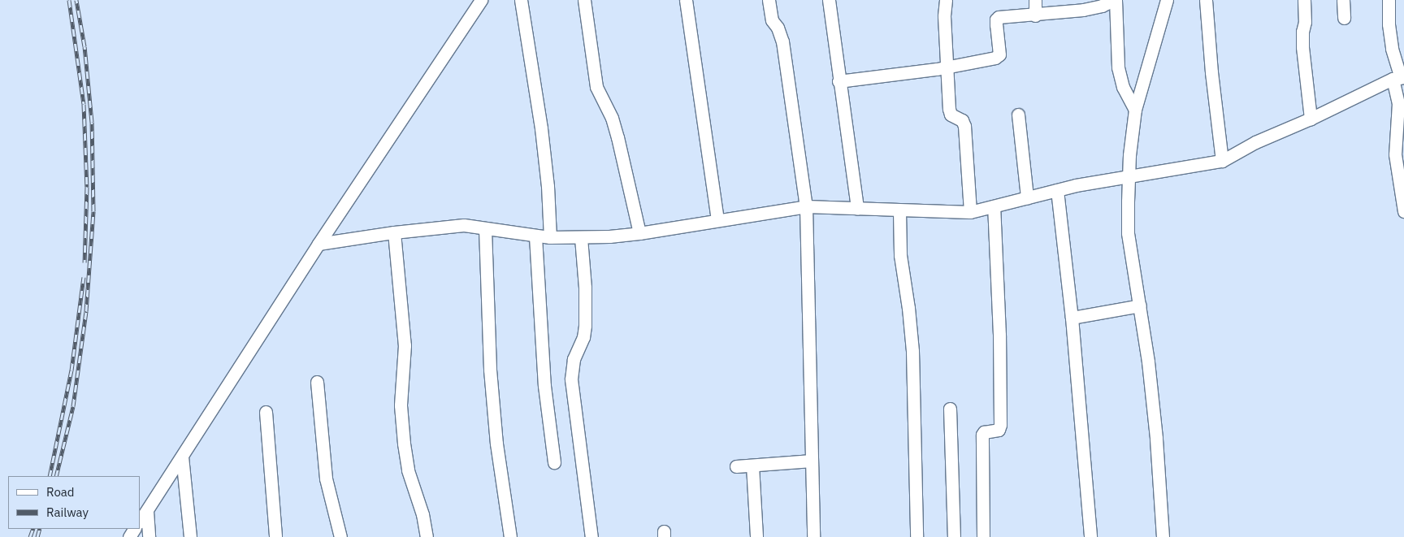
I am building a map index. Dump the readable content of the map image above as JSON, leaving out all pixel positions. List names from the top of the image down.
{
  "legend": ["Road", "Railway"]
}
